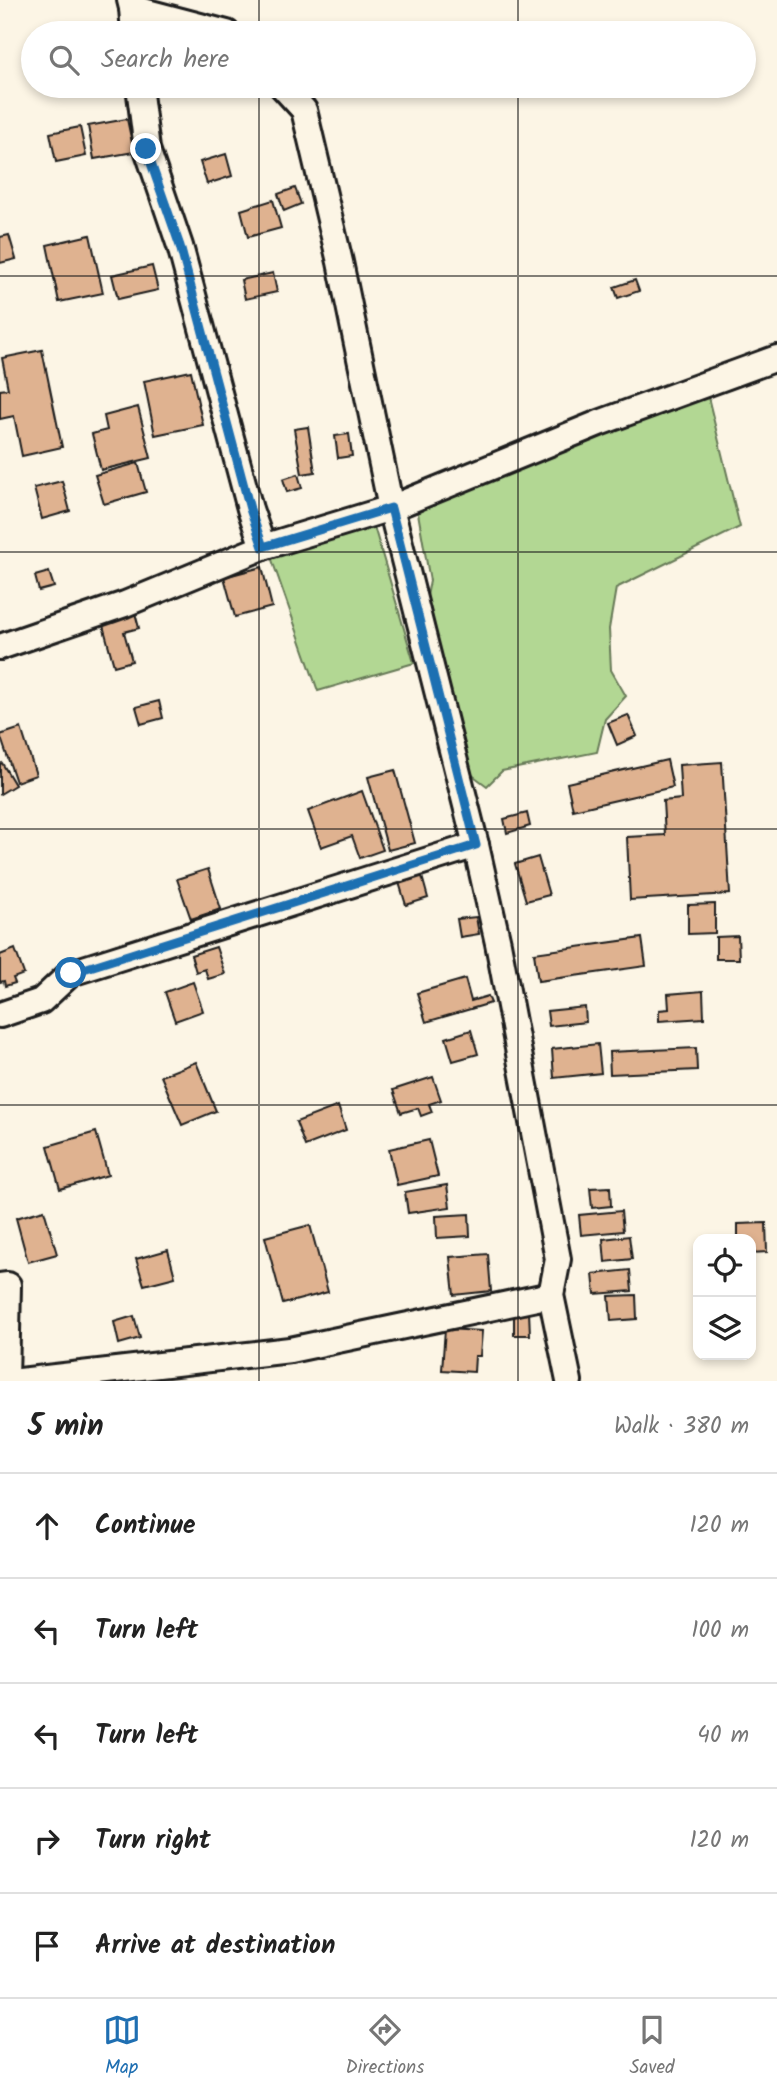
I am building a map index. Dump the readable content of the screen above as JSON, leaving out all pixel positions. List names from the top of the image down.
{
  "page": {
    "search": "Search here",
    "heading": ["5 min", "Walk · 380 m"],
    "list": [
      ["Continue", "120 m"],
      ["Turn left", "100 m"],
      ["Turn left", "40 m"],
      ["Turn right", "120 m"],
      "Arrive at destination"
    ],
    "nav": ["Map", "Directions", "Saved"]
  }
}
